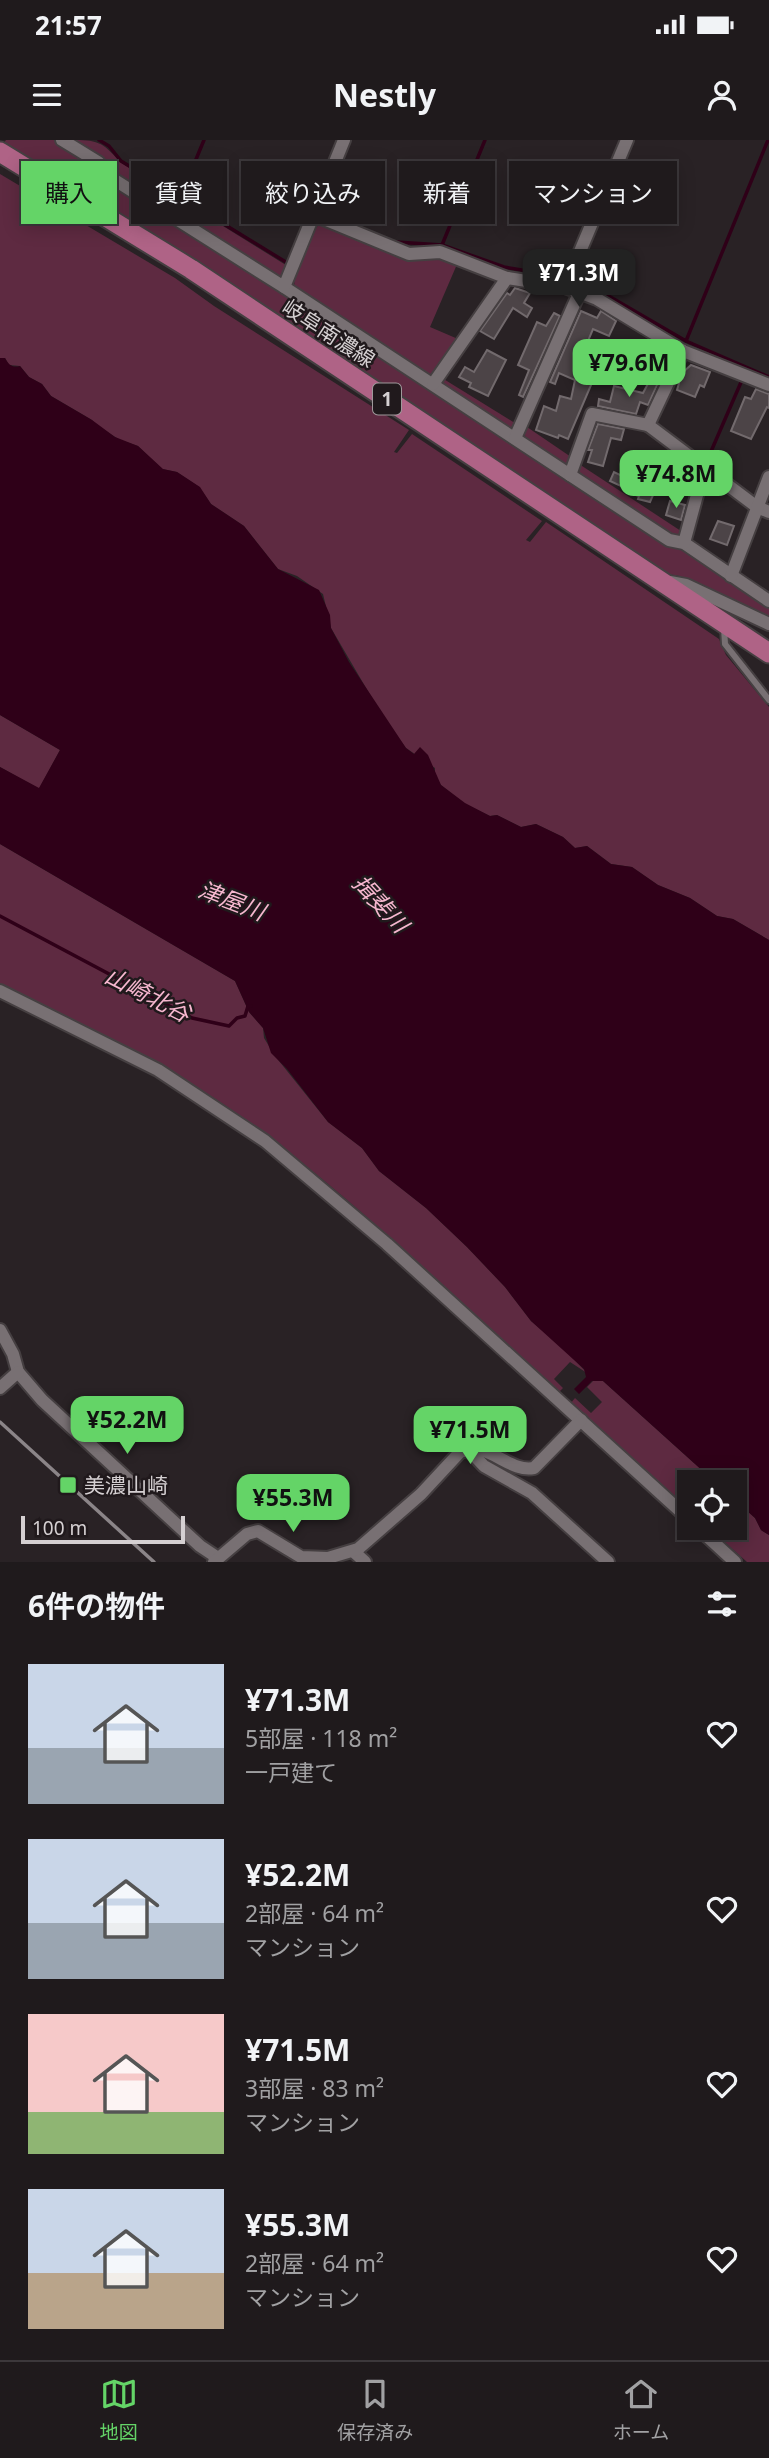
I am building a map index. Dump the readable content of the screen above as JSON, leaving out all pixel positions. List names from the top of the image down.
{
  "streets": {
    "main road": ["岐阜南濃線", "1"]
  },
  "water": ["津屋川", "揖斐川", "山崎北谷"],
  "places": {
    "transit": ["美濃山崎"]
  },
  "scale_bar": "100 m",
  "page": {
    "status": "21:57",
    "header": "Nestly",
    "chip": [
      "購入",
      "賃貸",
      "絞り込み",
      "新着",
      "マンション"
    ],
    "price": [
      "¥71.3M",
      "¥79.6M",
      "¥74.8M",
      "¥52.2M",
      "¥71.5M",
      "¥55.3M"
    ],
    "scale": "100 m",
    "heading": "6件の物件",
    "list": [
      {
        "name": "¥71.3M",
        "note": "5部屋 · 118 m² · 一戸建て"
      },
      {
        "name": "¥52.2M",
        "note": "2部屋 · 64 m² · マンション"
      },
      {
        "name": "¥71.5M",
        "note": "3部屋 · 83 m² · マンション"
      },
      {
        "name": "¥55.3M",
        "note": "2部屋 · 64 m² · マンション"
      }
    ],
    "tabs": ["地図", "保存済み", "ホーム"]
  }
}
